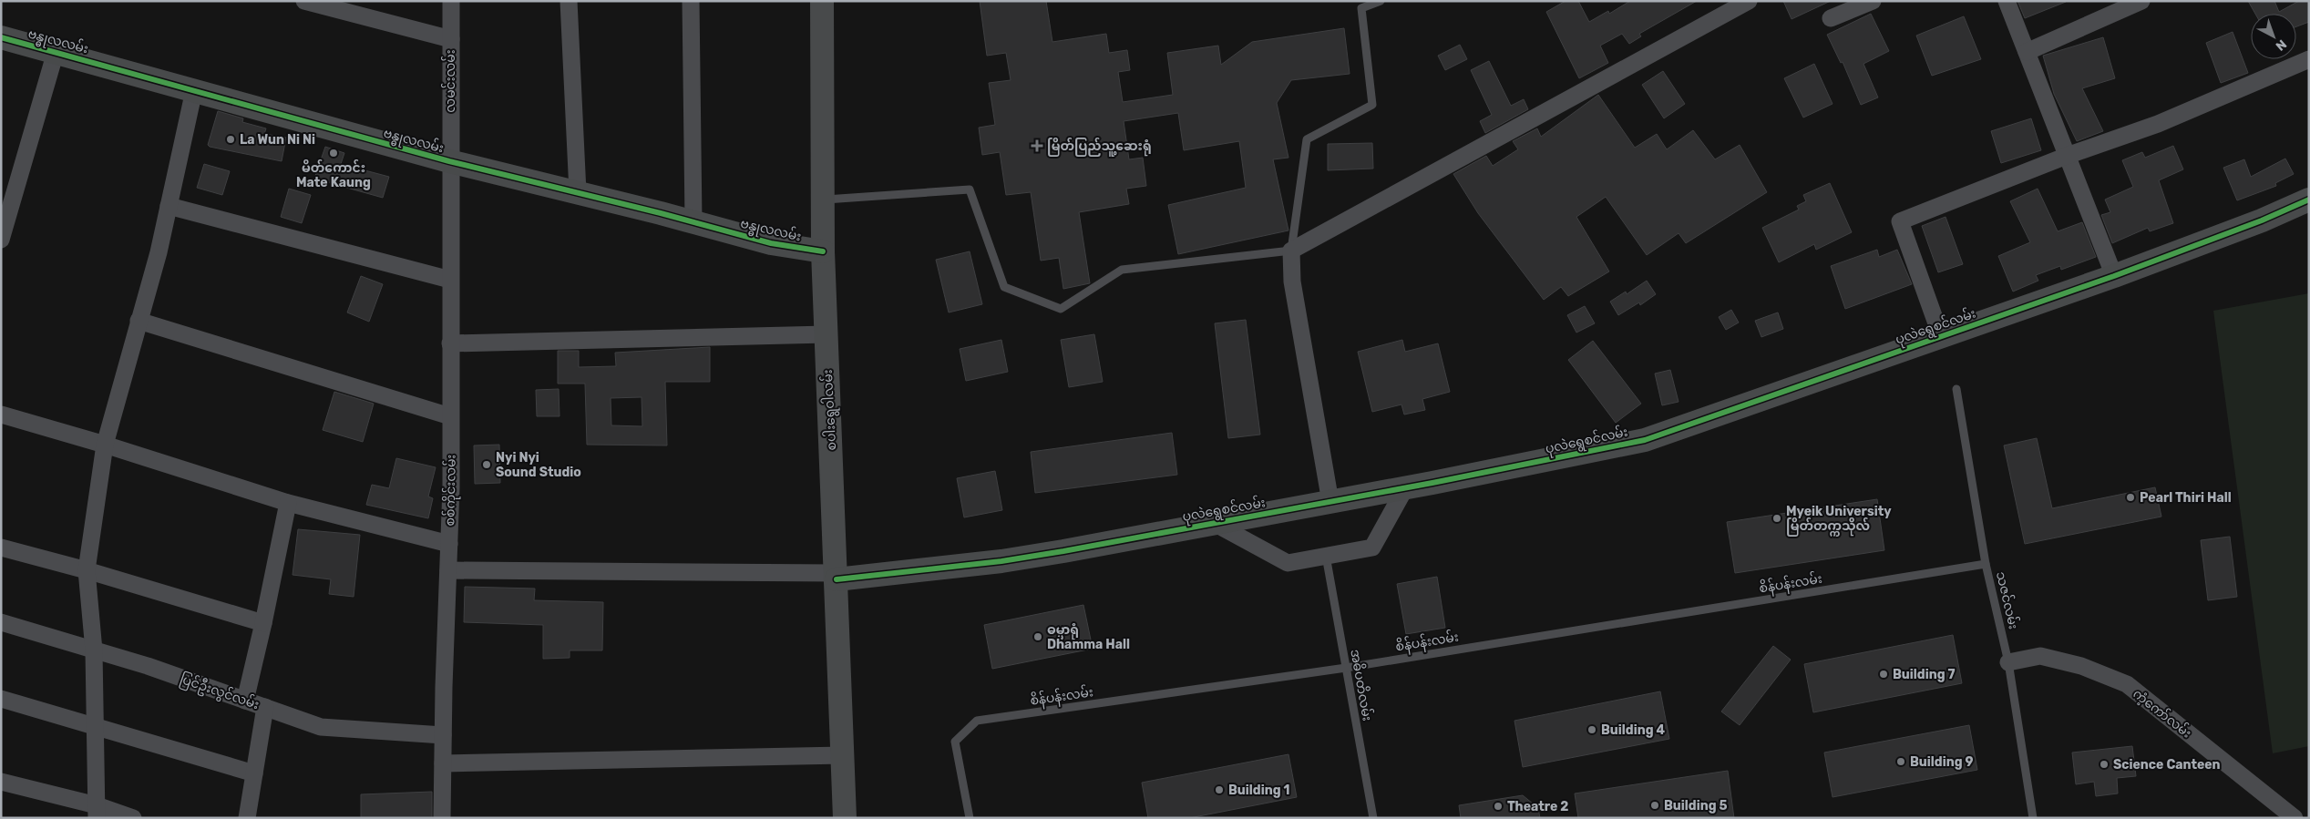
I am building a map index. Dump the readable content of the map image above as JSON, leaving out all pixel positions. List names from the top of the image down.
{
  "streets": {
    "street": [
      "ဗန္ဓုလလမ်း",
      "လမင်းလမ်း",
      "ပုလဲရွေစင်လမ်း",
      "စပါးရွေဝါလမ်း",
      "စစ်ကိုင်းလမ်း",
      "ပြင်ဦးလွင်လမ်း",
      "ကံ့ကော်လမ်း"
    ],
    "lane": ["စိန်ပန်းလမ်း", "သဇင်လမ်း", "အဓိပတိလမ်း"]
  },
  "crossings": [
    ["ဗန္ဓုလလမ်း", "လမင်းလမ်း"],
    ["ဗန္ဓုလလမ်း", "စပါးရွေဝါလမ်း"],
    ["ဗန္ဓုလလမ်း", "စစ်ကိုင်းလမ်း"],
    ["လမင်းလမ်း", "စစ်ကိုင်းလမ်း"],
    ["ပုလဲရွေစင်လမ်း", "စပါးရွေဝါလမ်း"],
    ["စစ်ကိုင်းလမ်း", "ပြင်ဦးလွင်လမ်း"],
    ["စိန်ပန်းလမ်း", "သဇင်လမ်း"],
    ["စိန်ပန်းလမ်း", "အဓိပတိလမ်း"],
    ["သဇင်လမ်း", "ကံ့ကော်လမ်း"]
  ],
  "places": {
    "other": [
      "La Wun Ni Ni",
      "မိတ်ကောင်း Mate Kaung",
      "Nyi Nyi Sound Studio",
      "Pearl Thiri Hall",
      "Myeik University မြိတ်တက္ကသိုလ်",
      "ဓမ္မာရုံ Dhamma Hall",
      "Building 7",
      "Building 4",
      "Building 9",
      "Science Canteen",
      "Building 1",
      "Building 5",
      "Theatre 2"
    ],
    "health": ["မြိတ်ပြည်သူ့ဆေးရုံ"]
  },
  "north": "bottom right"
}
